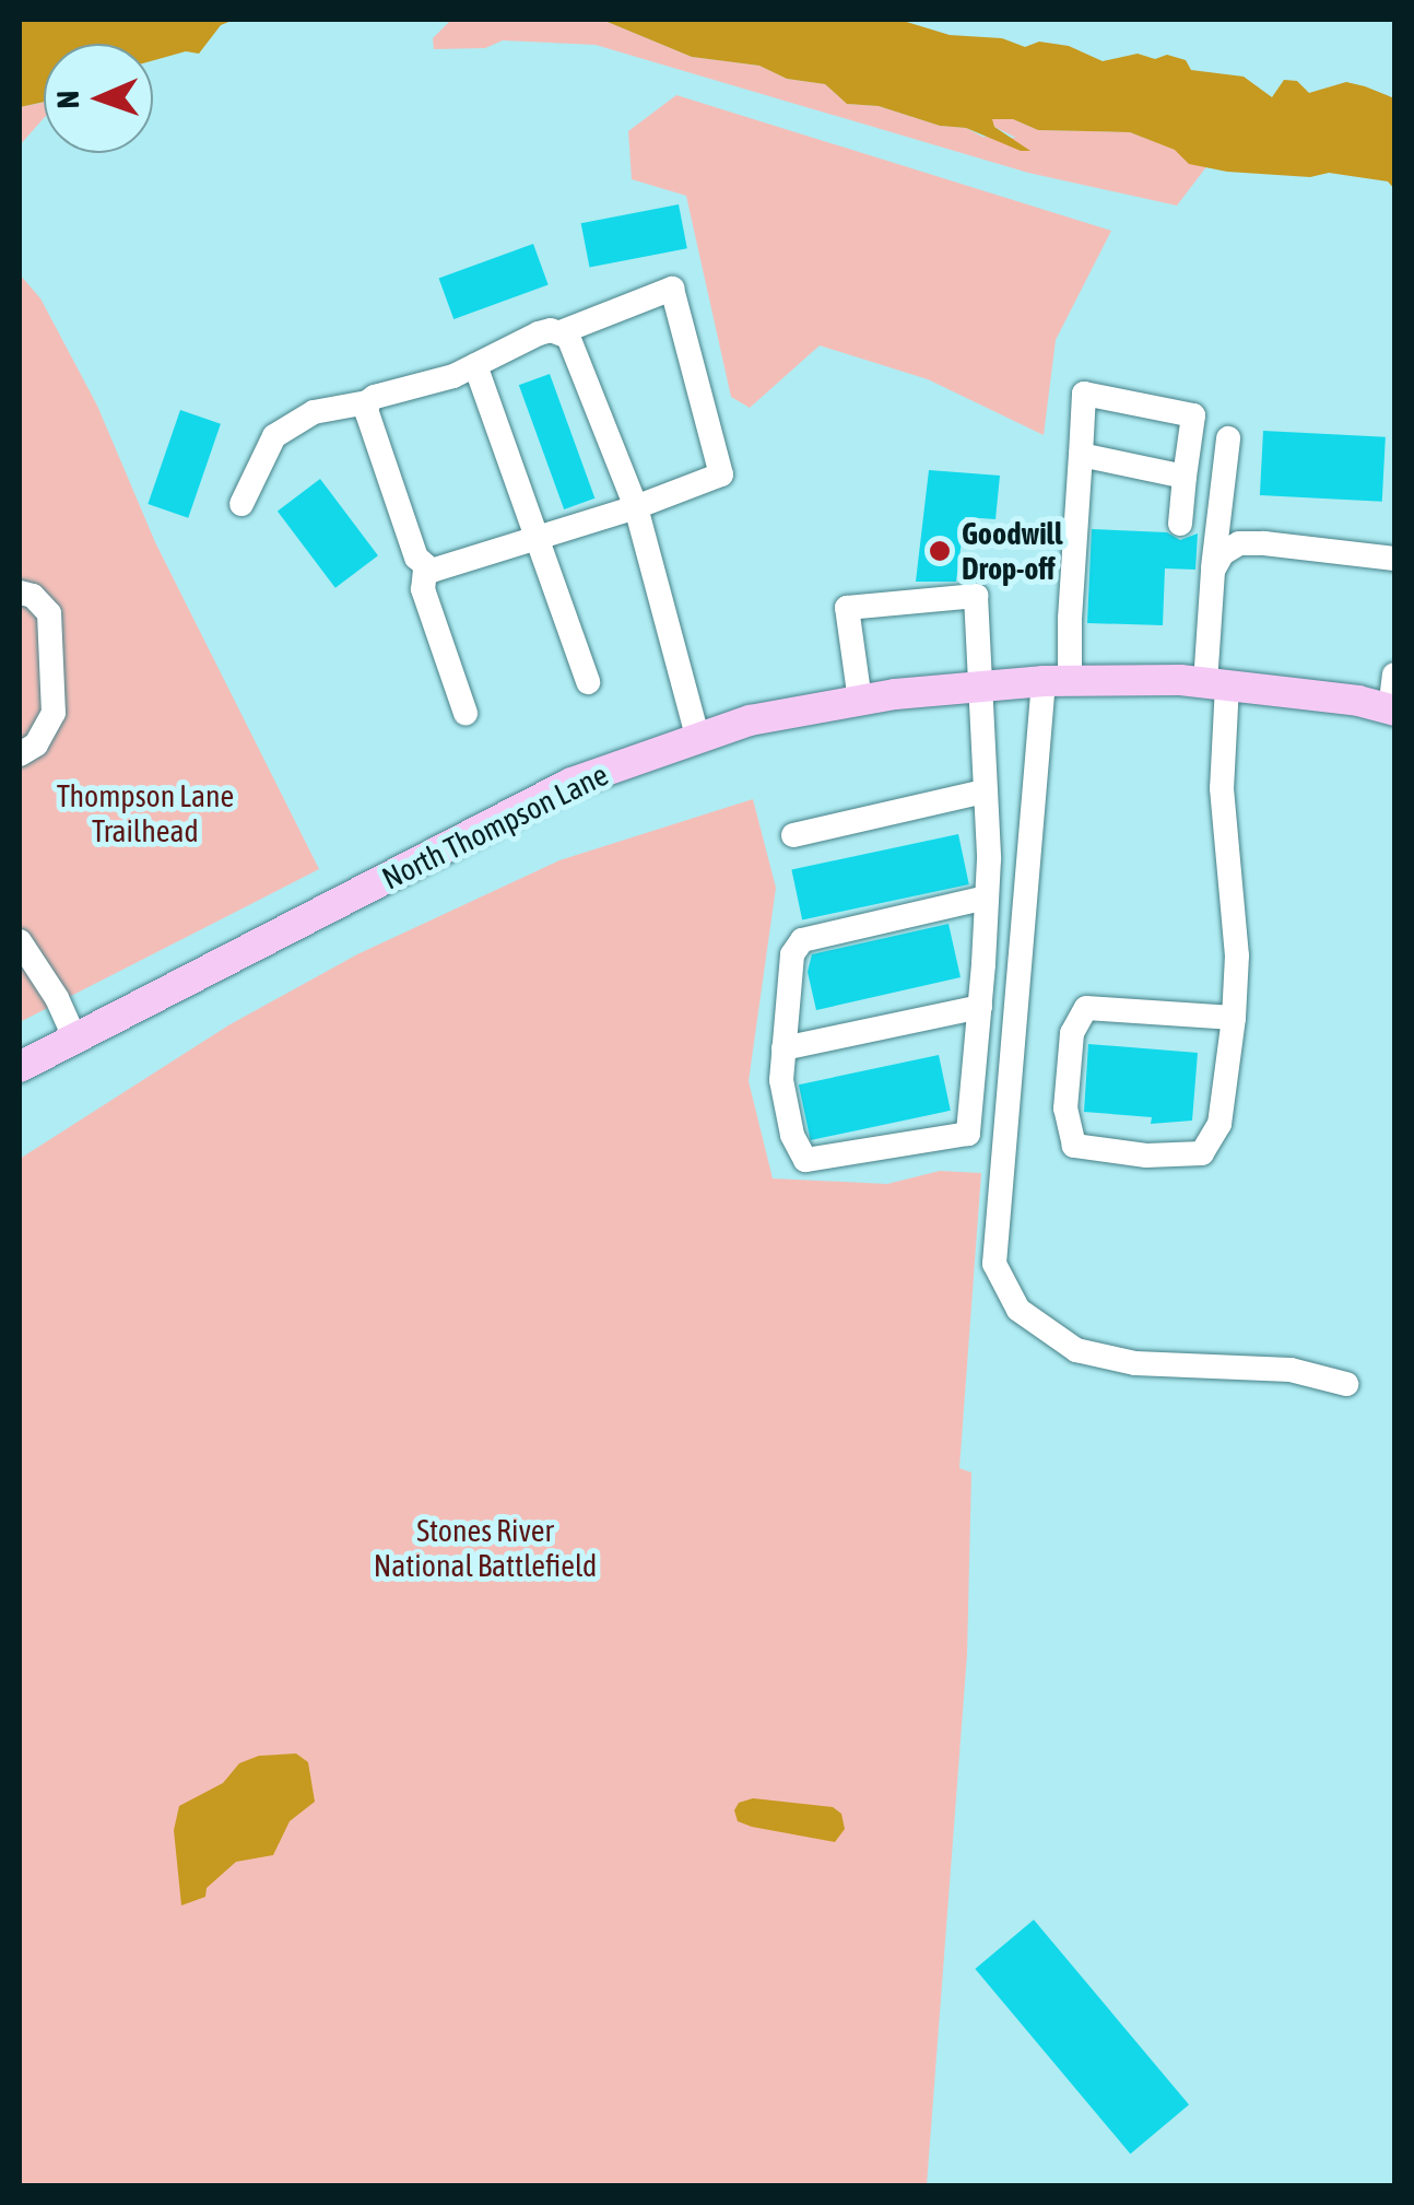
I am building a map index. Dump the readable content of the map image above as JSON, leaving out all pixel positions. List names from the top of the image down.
{
  "streets": {
    "main road": ["North Thompson Lane"]
  },
  "parks": ["Thompson Lane Trailhead", "Stones River National Battlefield"],
  "places": ["Goodwill Drop-off"],
  "north": "left"
}
